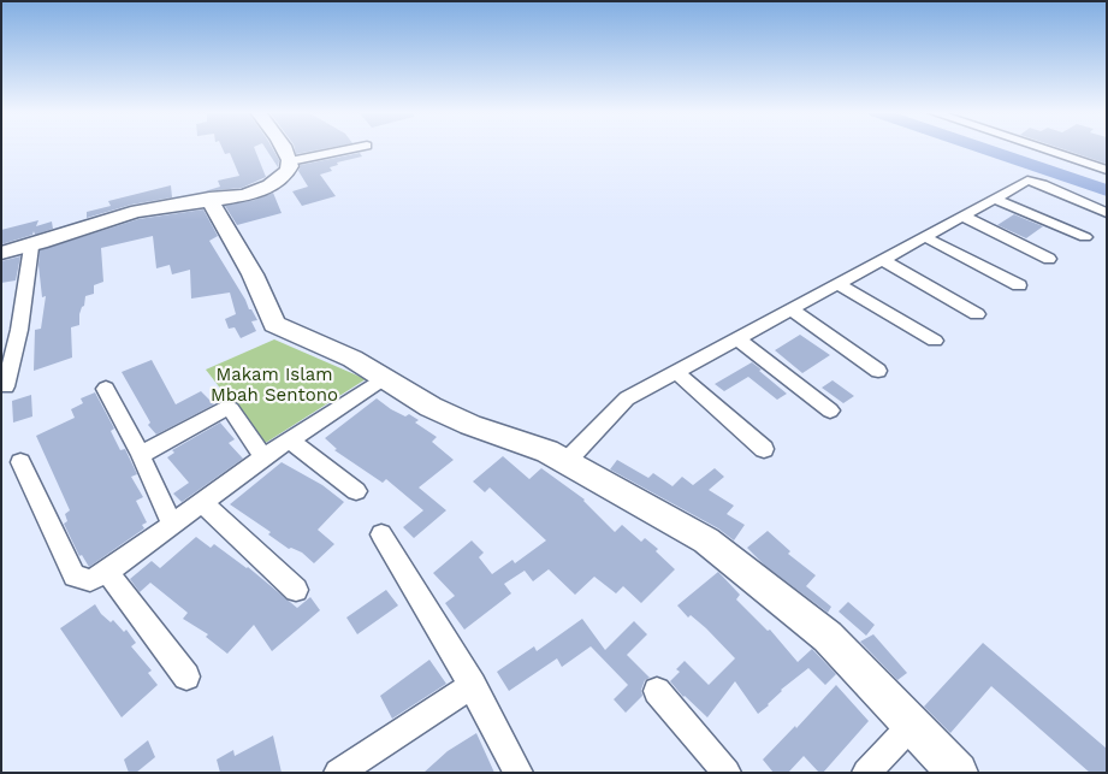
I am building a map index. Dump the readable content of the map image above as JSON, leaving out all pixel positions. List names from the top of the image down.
{
  "parks": ["Makam Islam Mbah Sentono"]
}
